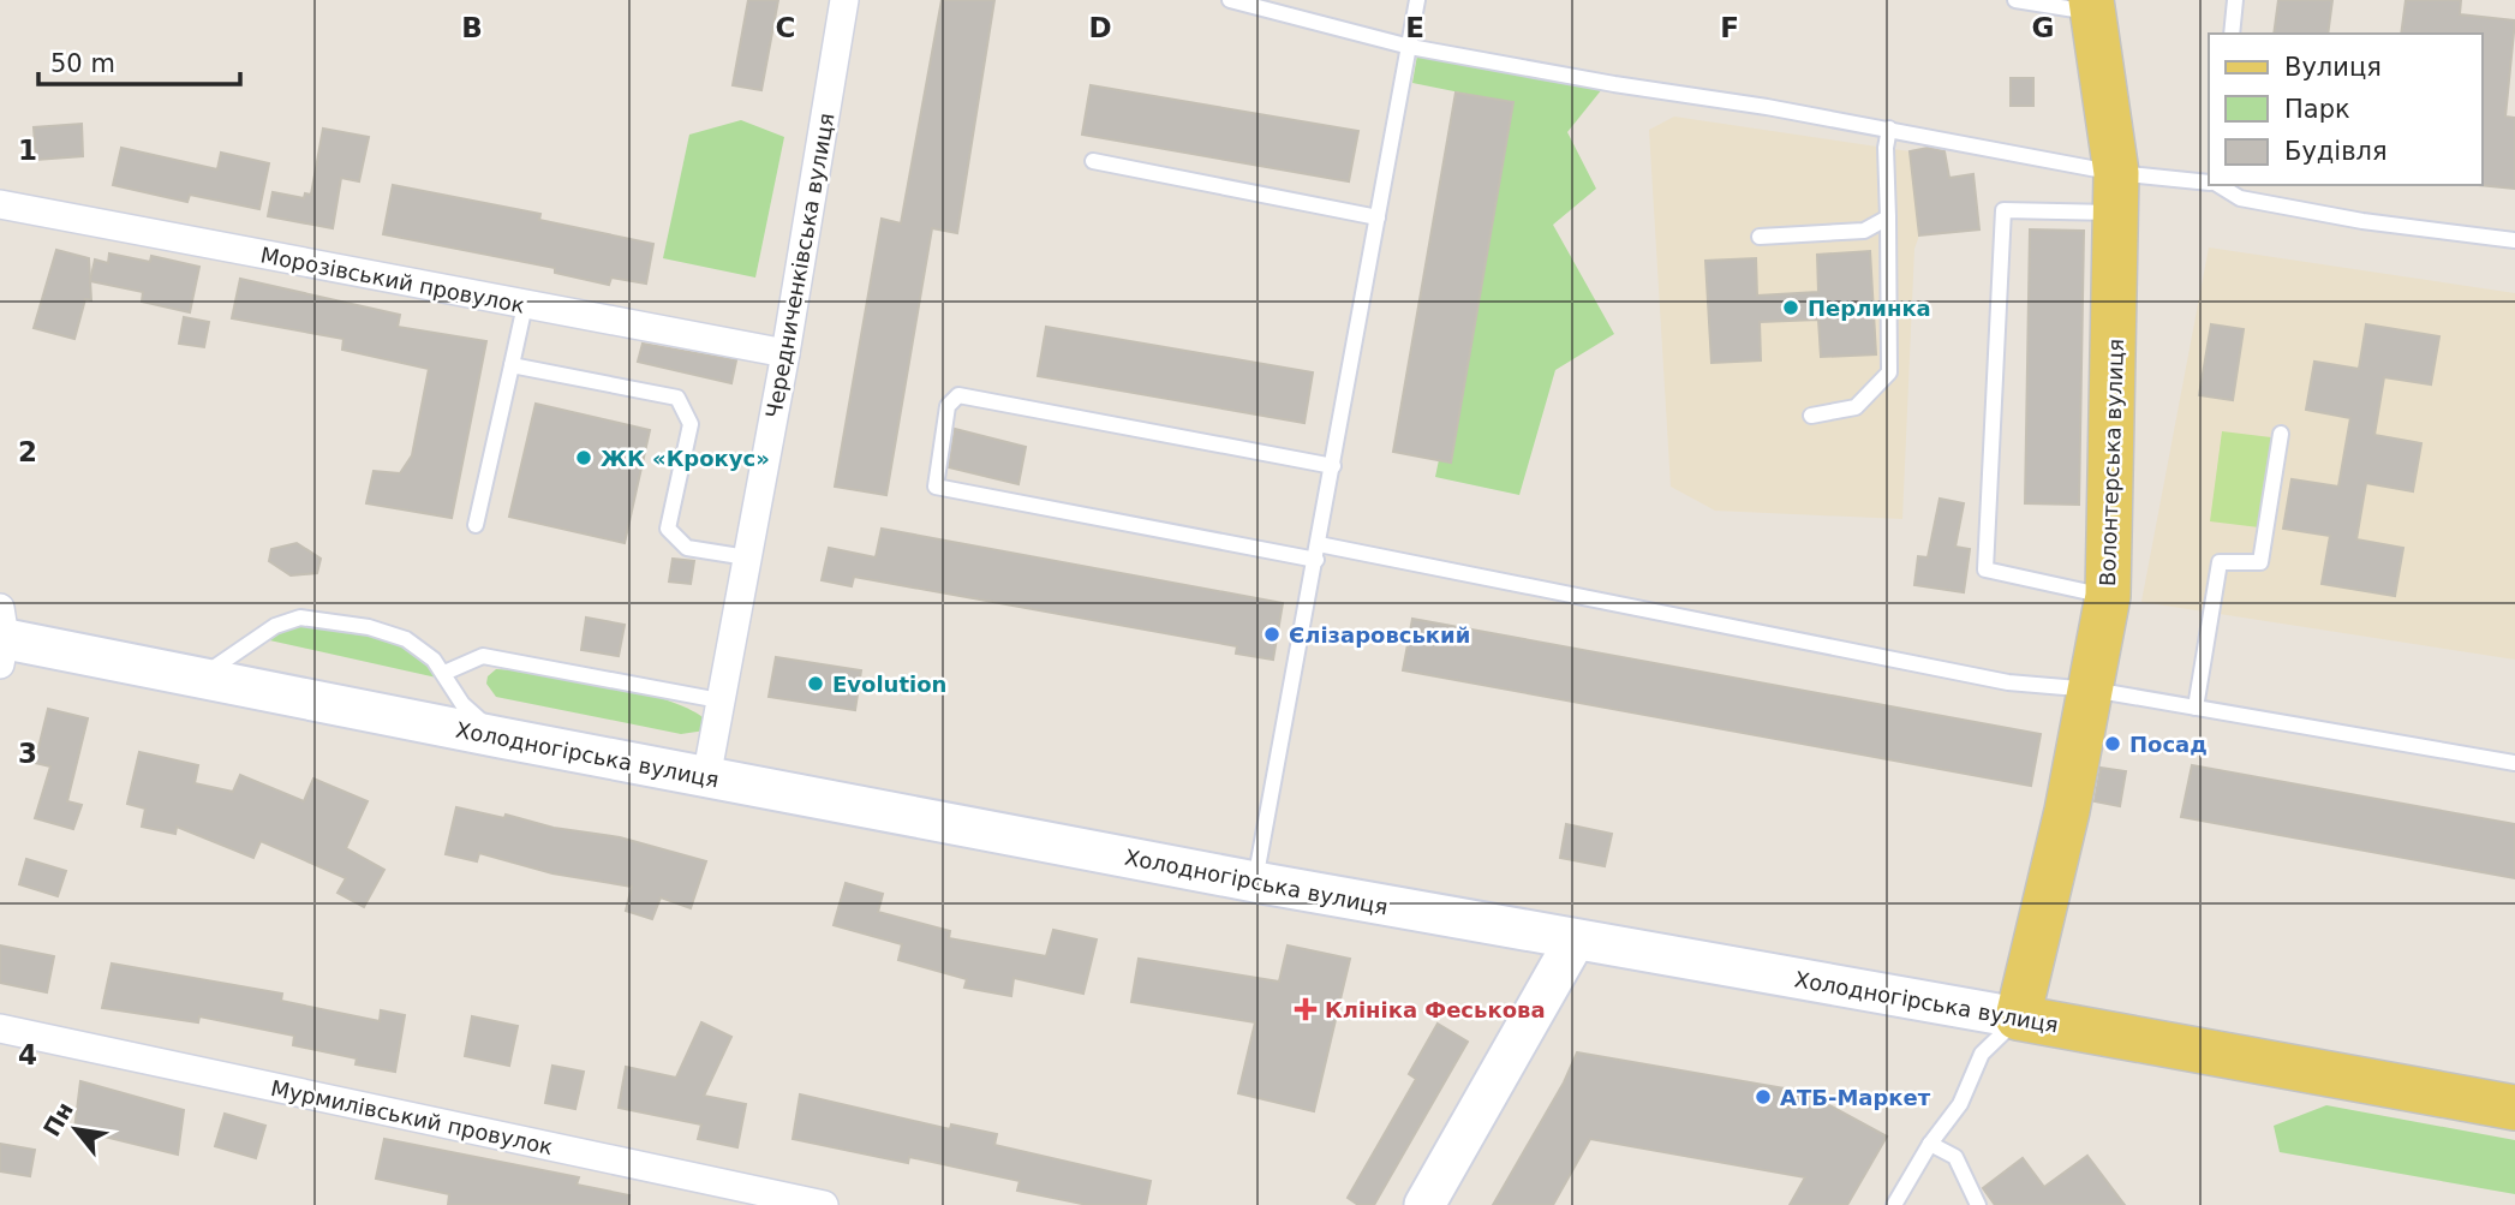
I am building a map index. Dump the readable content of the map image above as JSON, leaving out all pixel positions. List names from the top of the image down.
{
  "streets": {
    "main road": ["Волонтерська вулиця", "Холодногірська вулиця"],
    "street": ["Чередниченківська вулиця", "Морозівський провулок", "Мурмилівський провулок"]
  },
  "crossings": [
    ["Чередниченківська вулиця", "Морозівський провулок"],
    ["Чередниченківська вулиця", "Холодногірська вулиця"],
    ["Волонтерська вулиця", "Холодногірська вулиця"]
  ],
  "places": {
    "other": [
      "Перлинка",
      "ЖК «Крокус»",
      "Єлізаровський",
      "Evolution",
      "Посад",
      "АТБ-Маркет"
    ],
    "health": ["Клініка Феськова"]
  },
  "legend": ["Вулиця", "Парк", "Будівля"],
  "scale_bar": "50 m",
  "north": "top left",
  "grid": {
    "columns": [
      "B",
      "C",
      "D",
      "E",
      "F",
      "G"
    ],
    "rows": [
      "1",
      "2",
      "3",
      "4"
    ]
  }
}
